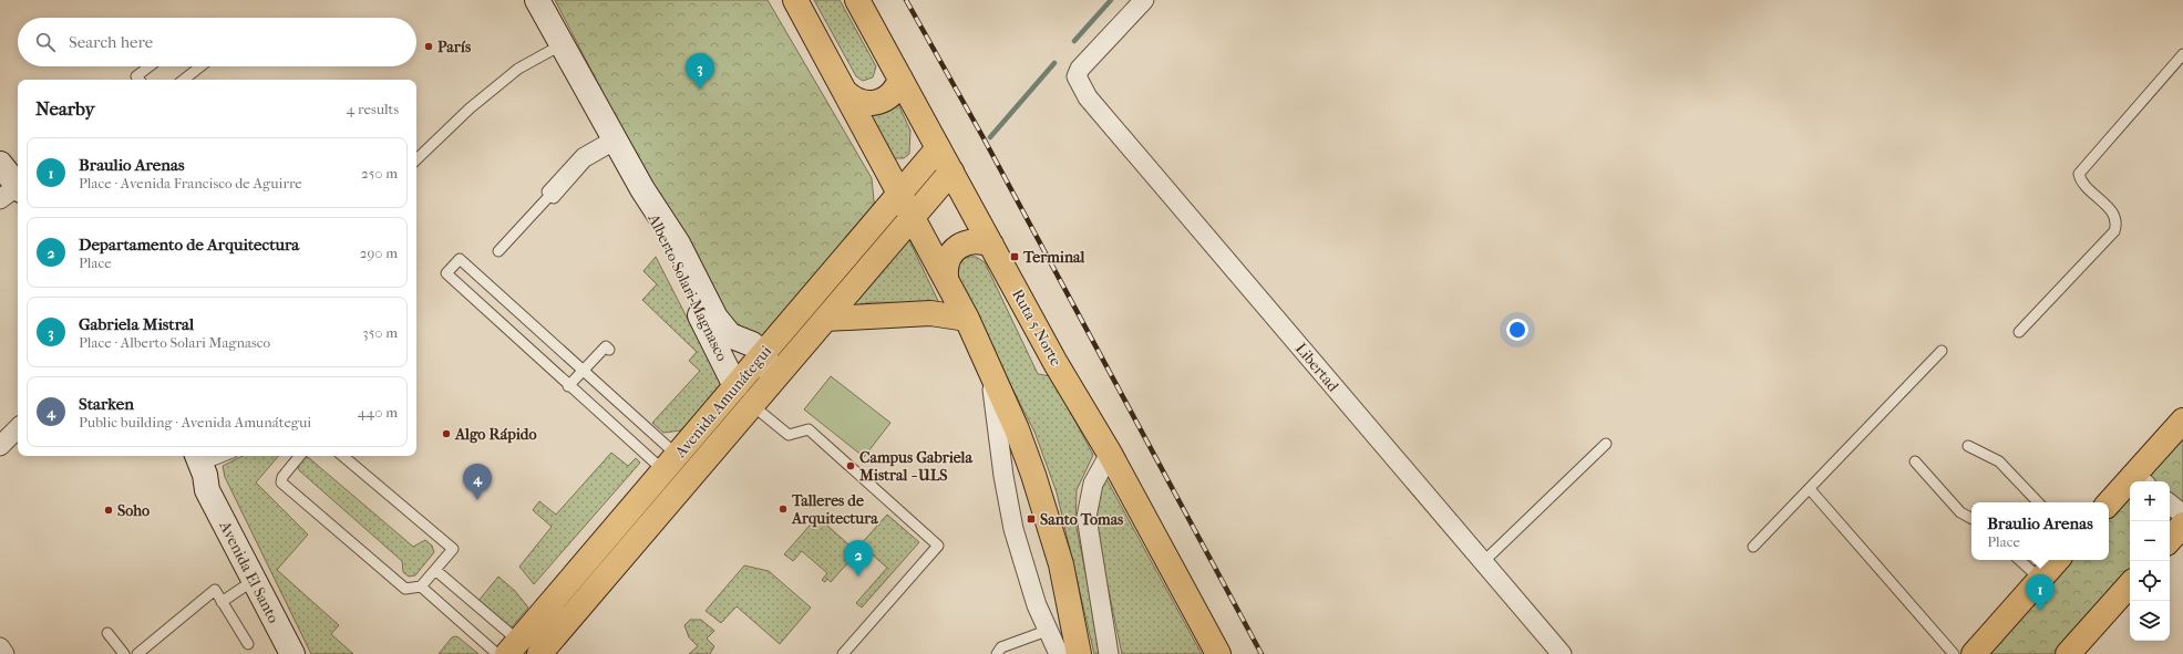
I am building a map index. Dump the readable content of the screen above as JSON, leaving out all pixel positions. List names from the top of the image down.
{
  "streets": {
    "main road": ["Ruta 5 Norte", "Avenida Amunátegui"],
    "street": ["Alberto Solari Magnasco", "Libertad", "Avenida El Santo"]
  },
  "crossings": [
    ["Alberto Solari Magnasco", "Avenida Amunátegui"],
    ["Ruta 5 Norte", "Avenida Amunátegui"]
  ],
  "places": {
    "other": [
      "París",
      "Algo Rápido",
      "Campus Gabriela Mistral - ULS",
      "Talleres de Arquitectura",
      "Soho"
    ],
    "transit": ["Terminal", "Santo Tomas"]
  },
  "page": {
    "search": "Search here",
    "pins": [
      "3",
      "4",
      "2",
      "1"
    ],
    "heading": ["Nearby", "4 results"],
    "list": [
      {
        "mark": "1",
        "name": "Braulio Arenas",
        "note": "Place · Avenida Francisco de Aguirre",
        "value": "250 m"
      },
      {
        "mark": "2",
        "name": "Departamento de Arquitectura",
        "note": "Place",
        "value": "290 m"
      },
      {
        "mark": "3",
        "name": "Gabriela Mistral",
        "note": "Place · Alberto Solari Magnasco",
        "value": "350 m"
      },
      {
        "mark": "4",
        "name": "Starken",
        "note": "Public building · Avenida Amunátegui",
        "value": "440 m"
      }
    ],
    "map_buttons": ["+", "−"],
    "popup": ["Braulio Arenas", "Place"]
  }
}
